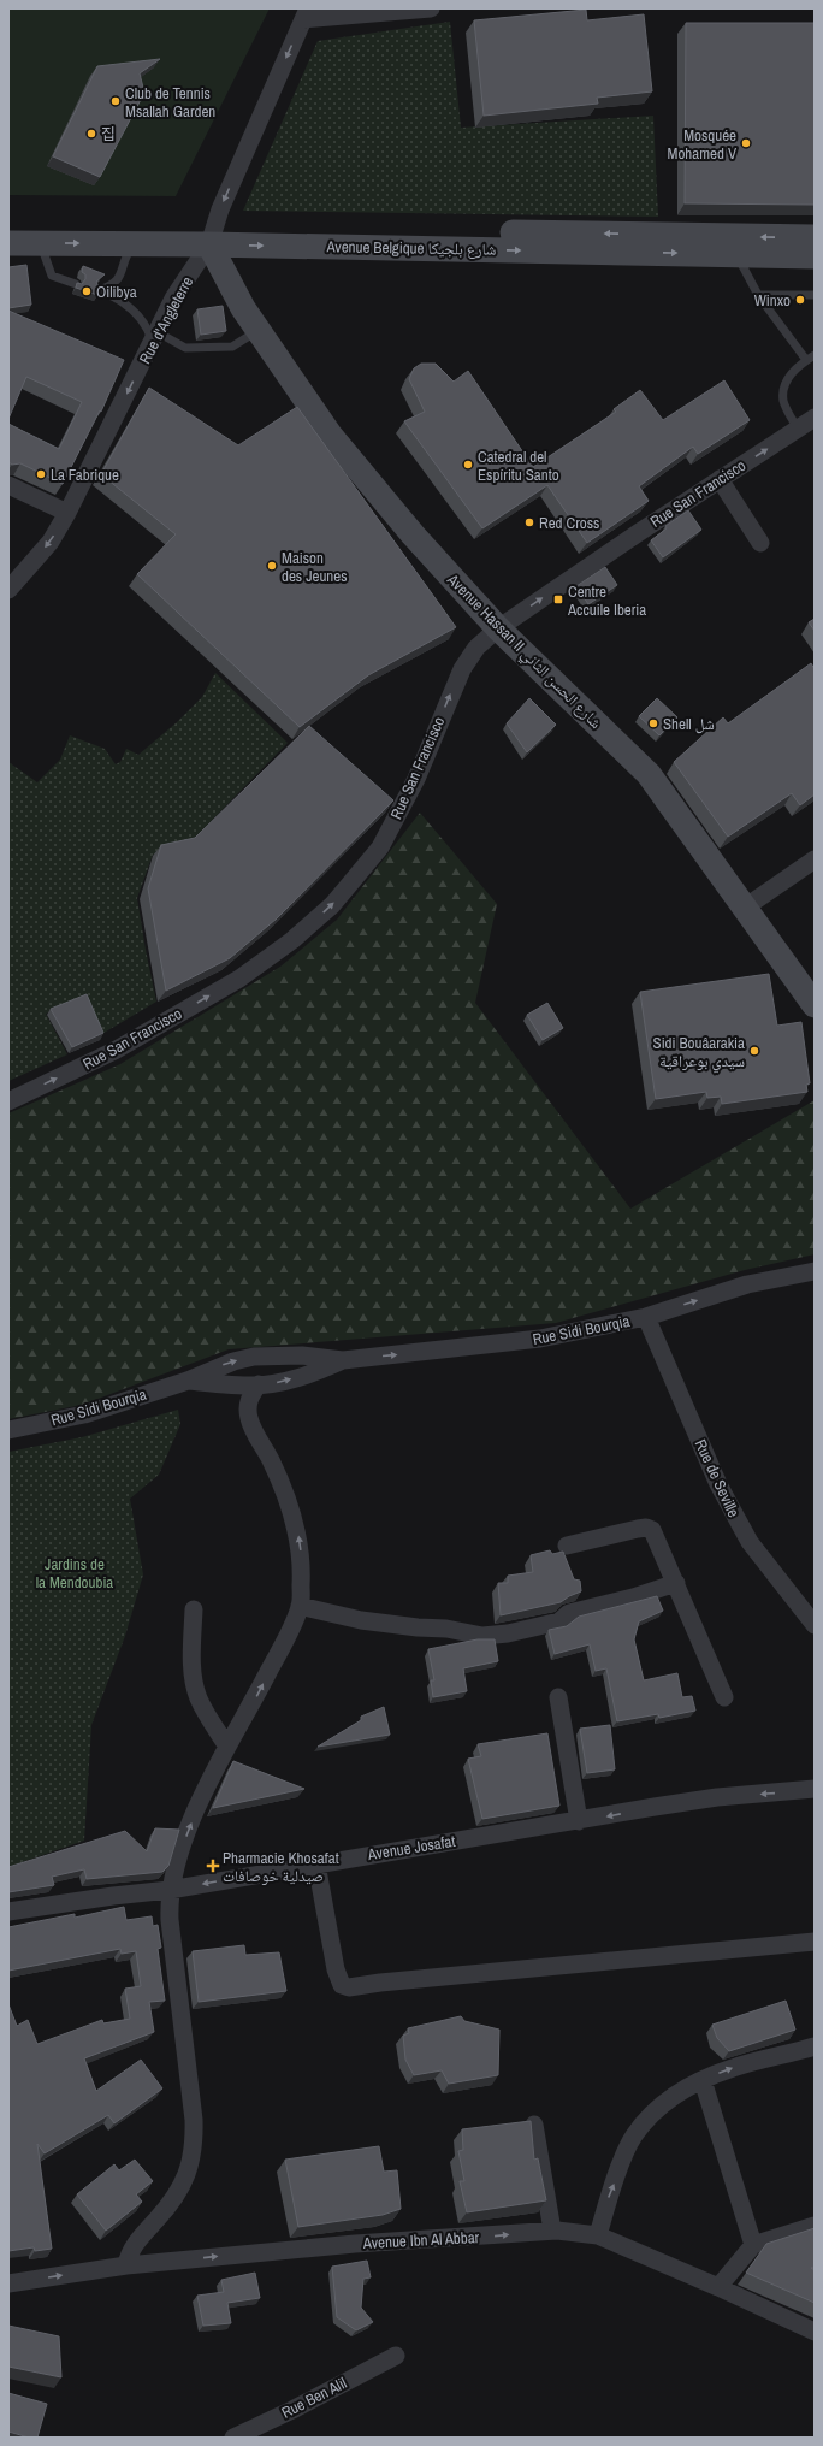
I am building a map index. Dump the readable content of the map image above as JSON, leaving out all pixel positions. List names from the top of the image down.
{
  "streets": {
    "main road": ["Avenue Belgique شارع بلجيكا", "Avenue Hassan II شارع الحسن الثاني"],
    "street": [
      "Rue d'Angleterre",
      "Rue San Francisco",
      "Rue Sidi Bourqia",
      "Rue de Seville",
      "Avenue Josafat",
      "Avenue Ibn Al Abbar",
      "Rue Ben Alil"
    ]
  },
  "crossings": [
    ["Avenue Belgique شارع بلجيكا", "Rue d'Angleterre"],
    ["Avenue Belgique شارع بلجيكا", "Avenue Hassan II شارع الحسن الثاني"],
    ["Rue d'Angleterre", "Avenue Hassan II شارع الحسن الثاني"],
    ["Rue San Francisco", "Avenue Hassan II شارع الحسن الثاني"],
    ["Rue Sidi Bourqia", "Rue de Seville"]
  ],
  "one_way": [
    "Rue d'Angleterre",
    "Rue San Francisco",
    "Rue Sidi Bourqia",
    "Avenue Josafat",
    "Avenue Ibn Al Abbar"
  ],
  "parks": ["Jardins de la Mendoubia"],
  "places": {
    "other": [
      "Club de Tennis Msallah Garden",
      "집",
      "Mosquée Mohamed V",
      "Oilibya",
      "Winxo",
      "Catedral del Espíritu Santo",
      "La Fabrique",
      "Red Cross",
      "Maison des Jeunes",
      "Shell شل",
      "Sidi Bouâarakia سيدي بوعراقية"
    ],
    "transit": ["Centre Accuile Iberia"],
    "health": ["Pharmacie Khosafat صيدلية خوصافات"]
  }
}
